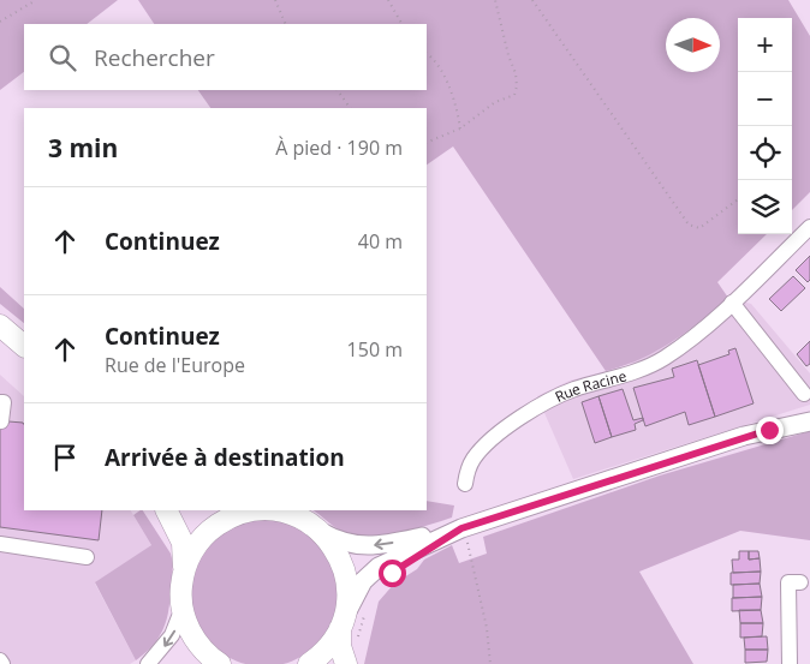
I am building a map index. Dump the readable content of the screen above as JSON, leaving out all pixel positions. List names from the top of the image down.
{
  "streets": {
    "street": ["Rue Racine"]
  },
  "north": "right",
  "page": {
    "map_buttons": ["+", "−"],
    "search": "Rechercher",
    "heading": ["3 min", "À pied · 190 m"],
    "list": [
      ["Continuez", "40 m"],
      ["Continuez", "Rue de l'Europe", "150 m"],
      "Arrivée à destination"
    ]
  }
}
